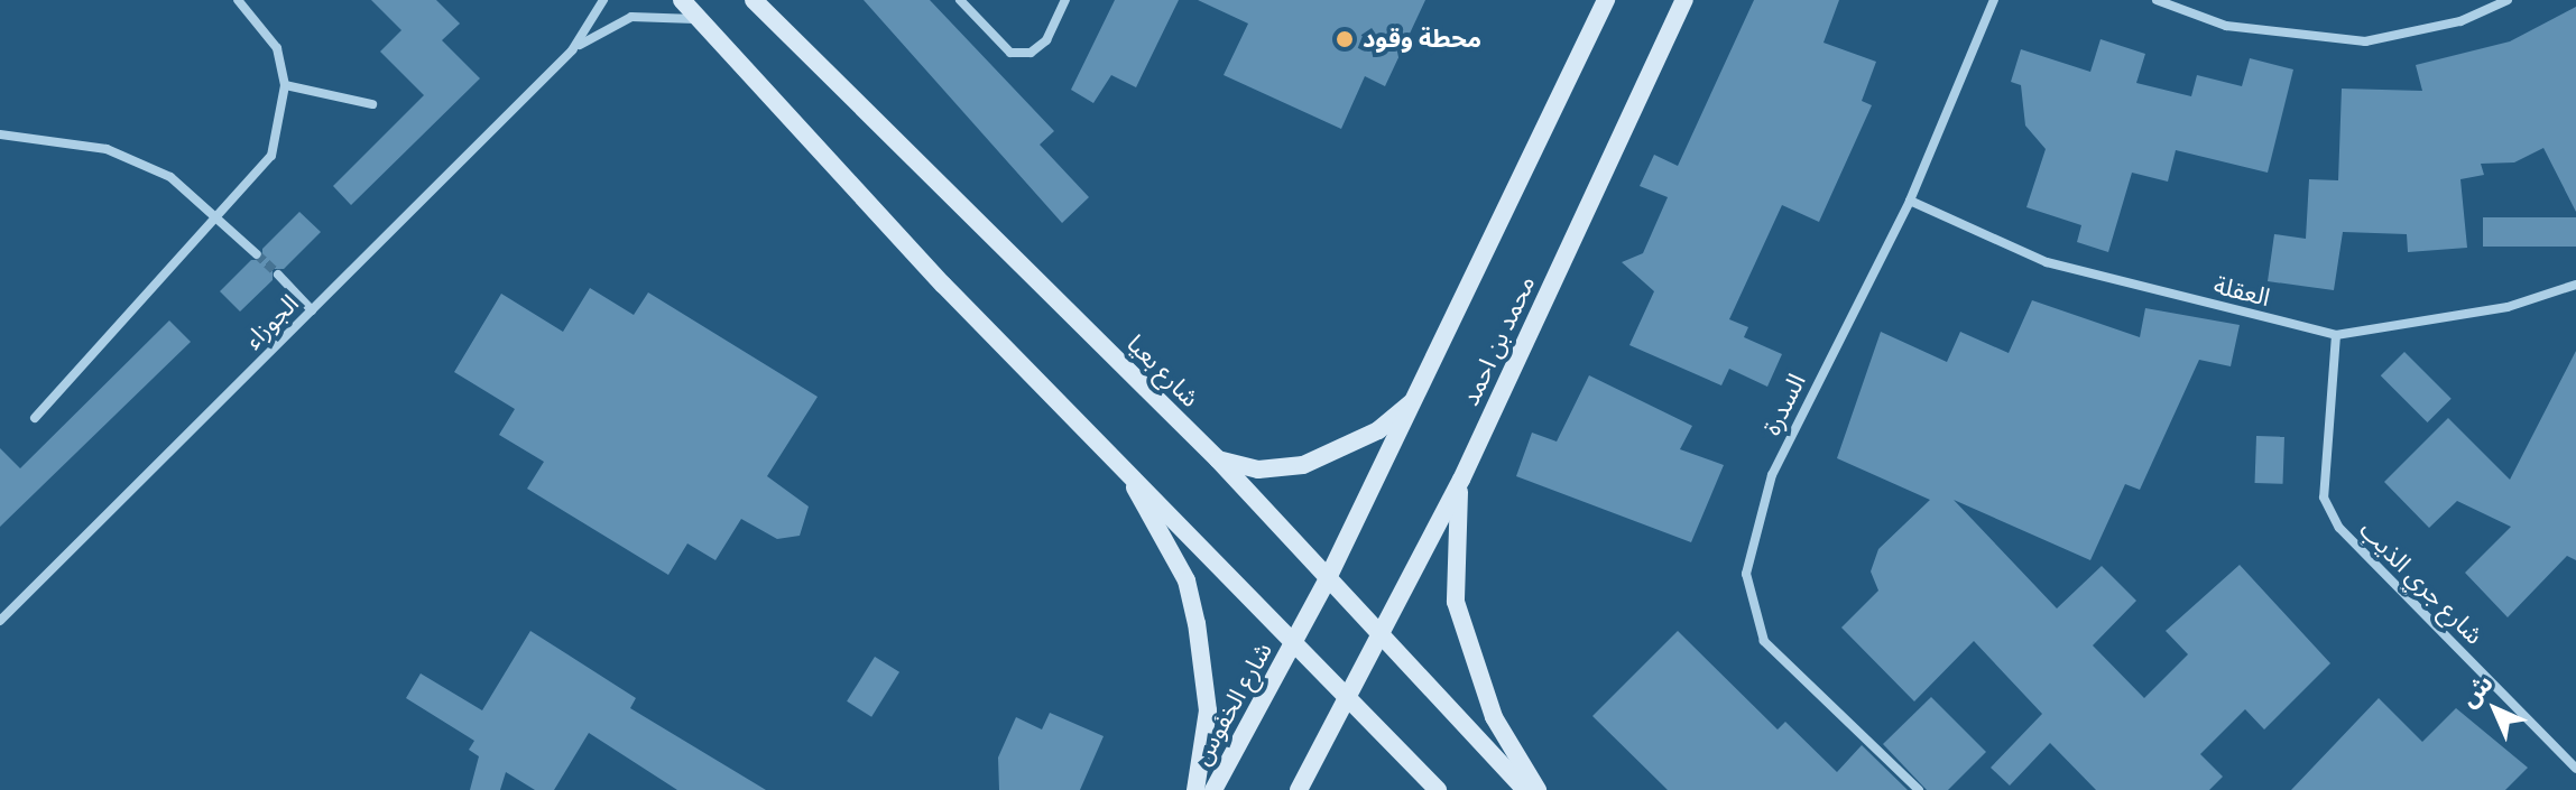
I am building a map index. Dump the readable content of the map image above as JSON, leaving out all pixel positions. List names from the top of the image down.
{
  "streets": {
    "main road": ["محمد بن احمد", "شارع بعيا", "شارع الخفوس"],
    "street": [
      "العقلة",
      "الجوزاء",
      "السدرة",
      "شارع جري الذيب"
    ]
  },
  "crossings": [
    ["العقلة", "السدرة"],
    ["العقلة", "شارع جري الذيب"],
    ["محمد بن احمد", "شارع بعيا"],
    ["محمد بن احمد", "شارع الخفوس"]
  ],
  "places": ["محطة وقود"],
  "north": "top left"
}
